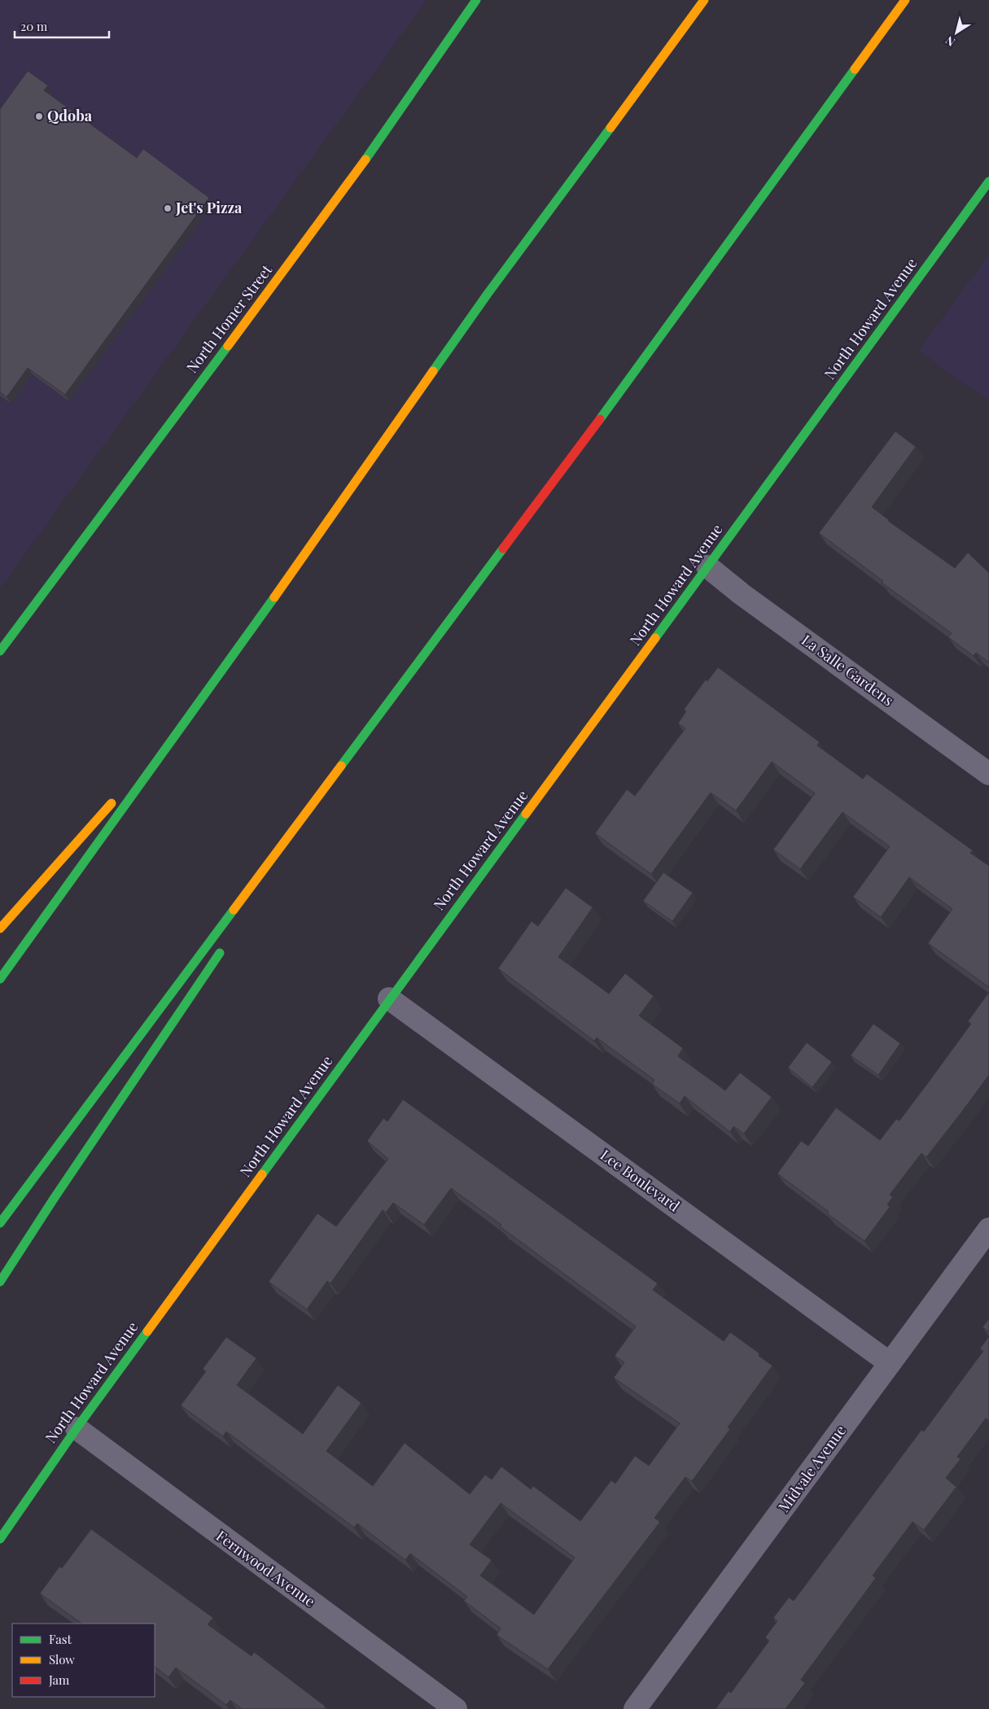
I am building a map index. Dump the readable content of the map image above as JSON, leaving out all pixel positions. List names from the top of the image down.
{
  "streets": {
    "main road": ["North Homer Street", "North Howard Avenue"],
    "street": [
      "La Salle Gardens",
      "Lee Boulevard",
      "Midvale Avenue",
      "Fernwood Avenue"
    ]
  },
  "crossings": [
    ["North Howard Avenue", "La Salle Gardens"],
    ["North Howard Avenue", "Lee Boulevard"],
    ["North Howard Avenue", "Fernwood Avenue"],
    ["Lee Boulevard", "Midvale Avenue"]
  ],
  "places": ["Qdoba", "Jet's Pizza"],
  "legend": ["Fast", "Slow", "Jam"],
  "scale_bar": "20 m",
  "north": "bottom left"
}
